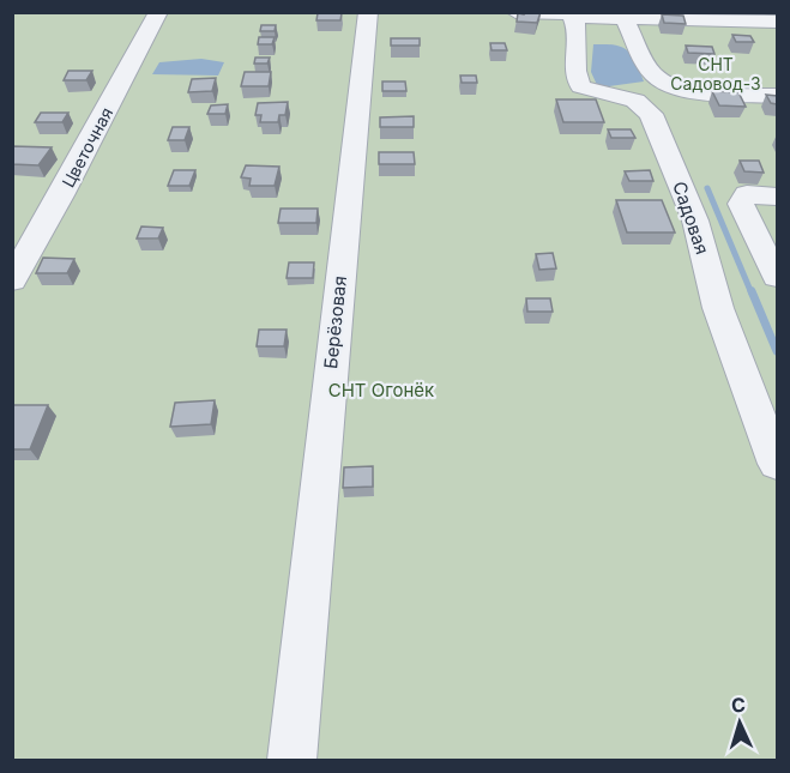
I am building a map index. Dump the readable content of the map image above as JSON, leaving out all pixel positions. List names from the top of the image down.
{
  "streets": {
    "street": ["Цветочная", "Садовая", "Берёзовая"]
  },
  "parks": ["СНТ Садовод-3", "СНТ Огонёк"],
  "north": "top"
}
